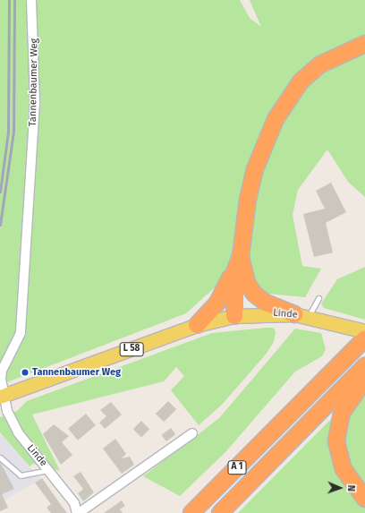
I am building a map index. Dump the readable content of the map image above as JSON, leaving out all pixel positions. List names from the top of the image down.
{
  "streets": {
    "highway": ["A 1"],
    "main road": ["Linde", "L 58"],
    "street": ["Tannenbaumer Weg"]
  },
  "crossings": [
    ["Tannenbaumer Weg", "Linde"],
    ["Tannenbaumer Weg", "L 58"],
    ["Linde", "L 58"]
  ],
  "places": ["Tannenbaumer Weg"],
  "north": "right"
}
